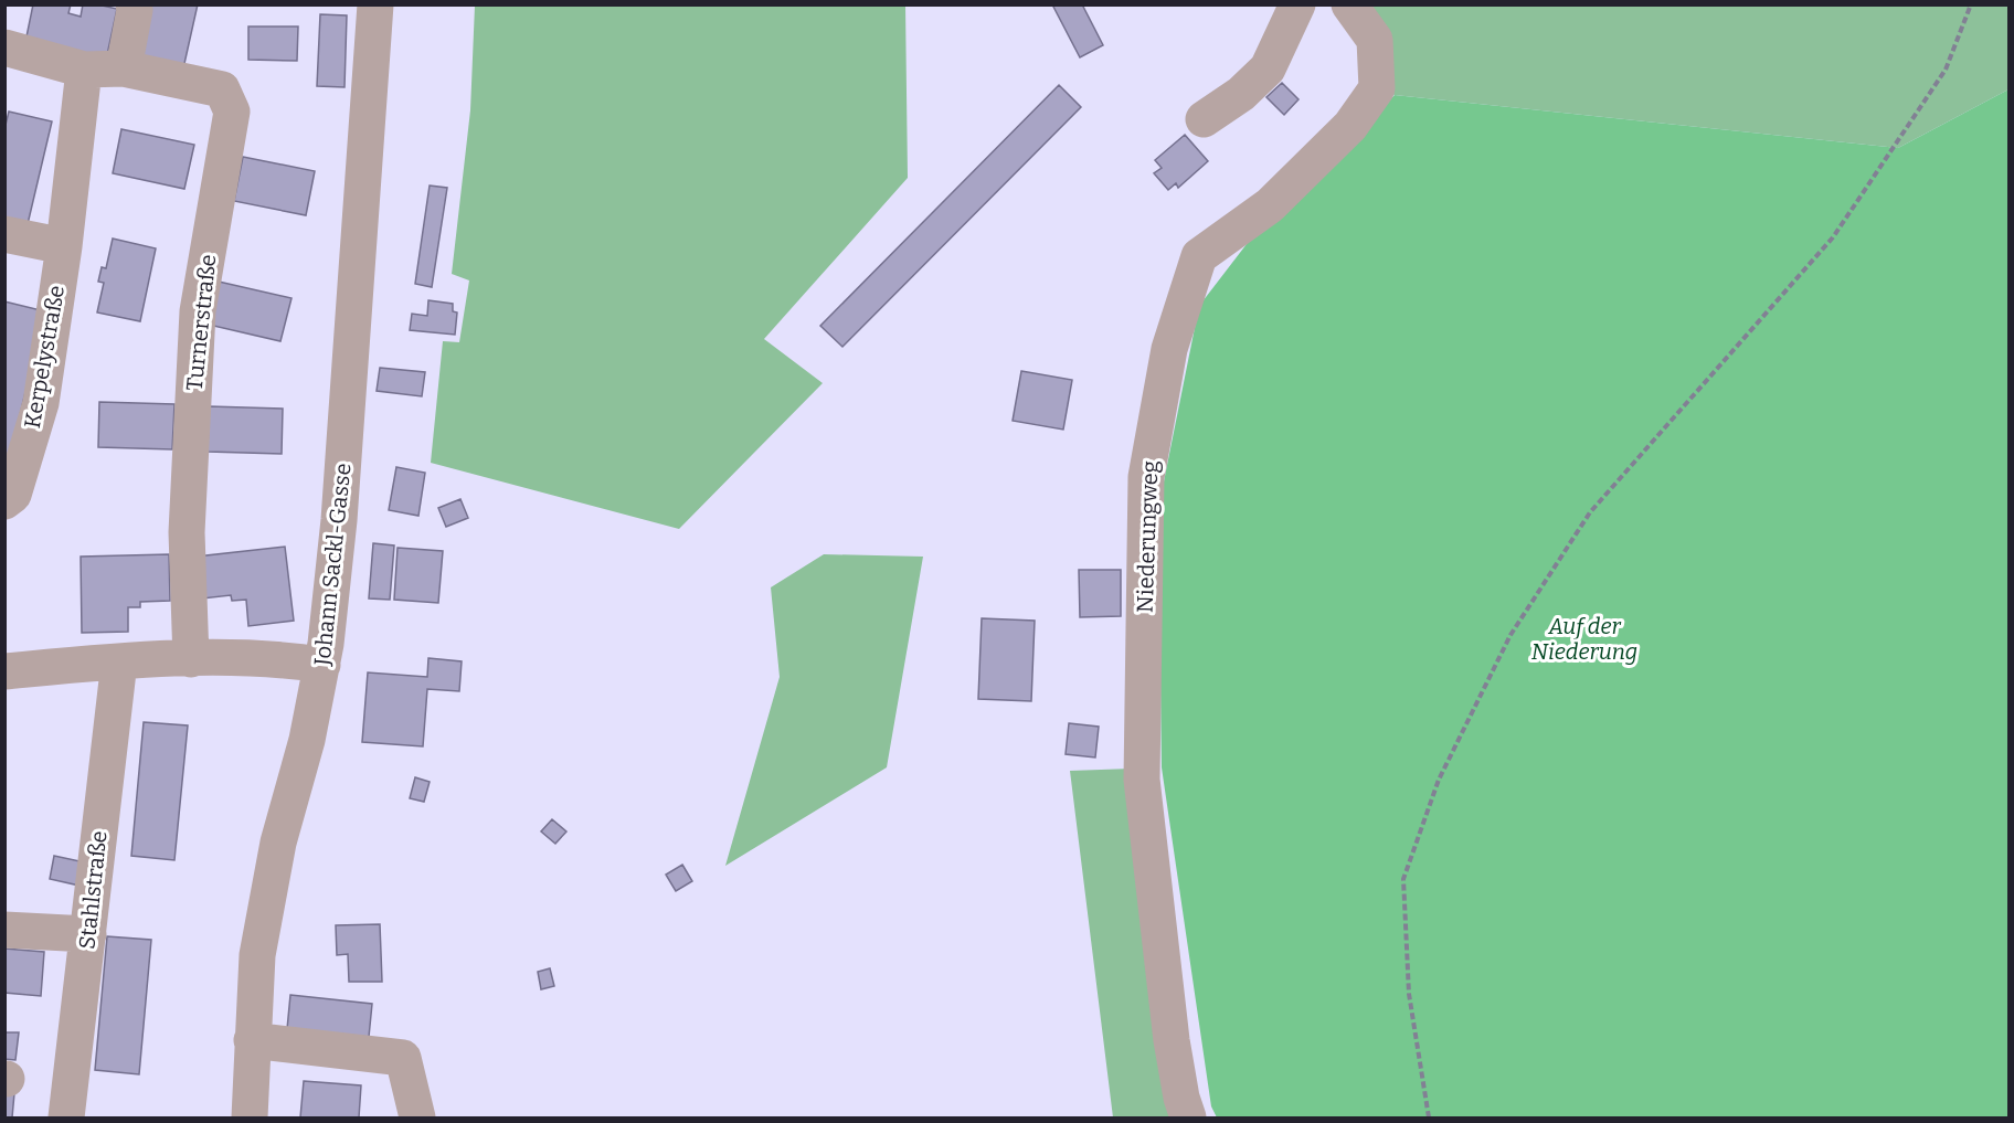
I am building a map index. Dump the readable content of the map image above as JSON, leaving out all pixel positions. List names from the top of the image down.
{
  "streets": {
    "street": [
      "Turnerstraße",
      "Kerpelystraße",
      "Niederungweg",
      "Johann Sackl-Gasse",
      "Stahlstraße"
    ]
  },
  "parks": ["Auf der Niederung"]
}
